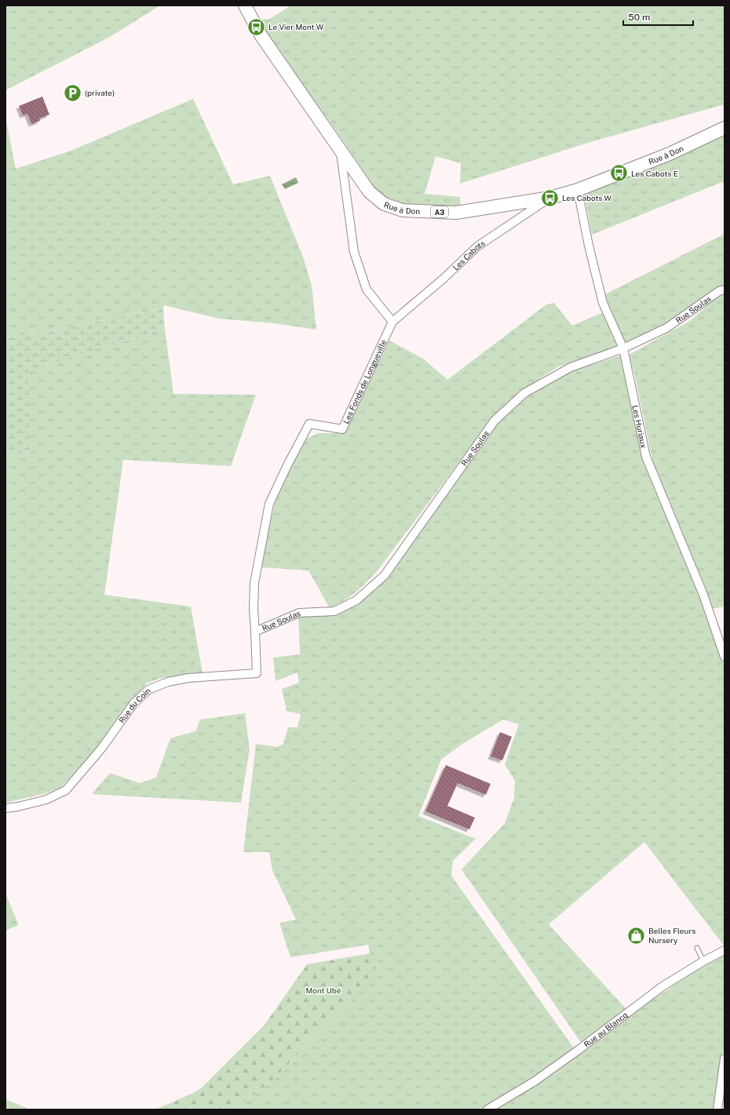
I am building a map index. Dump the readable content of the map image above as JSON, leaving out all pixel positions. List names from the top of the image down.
{
  "streets": {
    "main road": ["Rue à Don", "A3"],
    "street": [
      "Les Cabots",
      "Rue Soulas",
      "Les Fonds de Longueville",
      "Les Huriaux",
      "Rue du Coin",
      "Rue au Blancq"
    ]
  },
  "crossings": [
    ["Rue à Don", "Les Cabots"],
    ["Rue à Don", "Les Huriaux"],
    ["Les Cabots", "Les Fonds de Longueville"],
    ["Rue Soulas", "Les Fonds de Longueville"],
    ["Rue Soulas", "Les Huriaux"],
    ["Rue Soulas", "Rue du Coin"],
    ["Les Fonds de Longueville", "Rue du Coin"]
  ],
  "parks": ["Mont Ubé"],
  "places": {
    "bus stop": ["Le Vier Mont W", "Les Cabots E", "Les Cabots W"],
    "parking": ["(private)"],
    "shop": ["Belles Fleurs Nursery"]
  },
  "scale_bar": "50 m"
}
